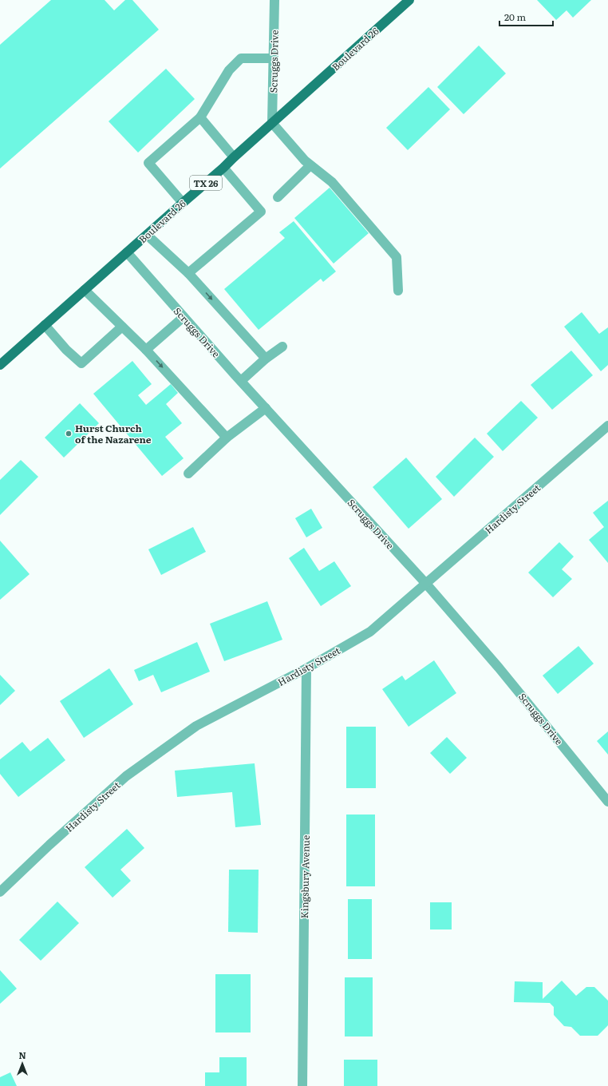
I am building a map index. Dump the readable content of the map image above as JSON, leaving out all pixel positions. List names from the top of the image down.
{
  "streets": {
    "main road": ["Boulevard 26", "TX 26"],
    "street": ["Scruggs Drive", "Hardisty Street", "Kingsbury Avenue"]
  },
  "crossings": [
    ["Boulevard 26", "Scruggs Drive"],
    ["Scruggs Drive", "Hardisty Street"],
    ["Hardisty Street", "Kingsbury Avenue"]
  ],
  "places": ["Hurst Church of the Nazarene"],
  "scale_bar": "20 m",
  "north": "top"
}
